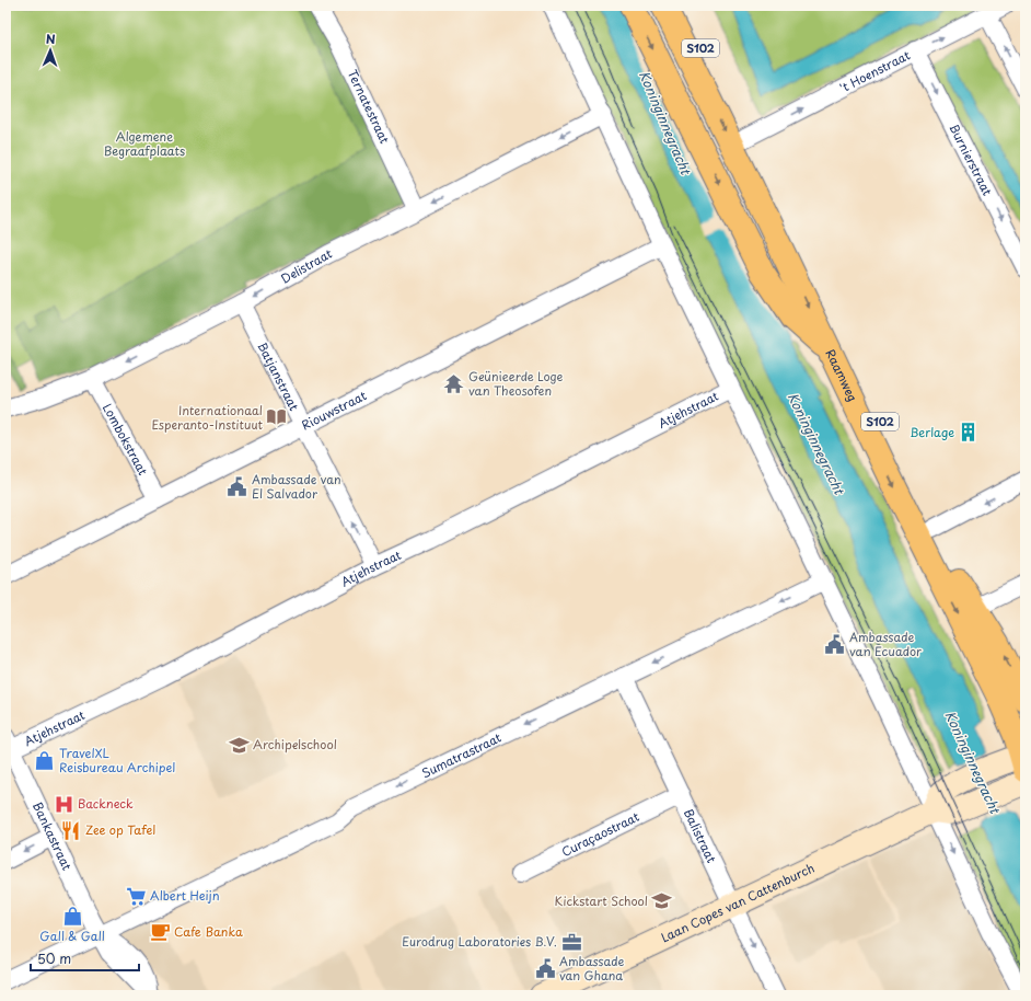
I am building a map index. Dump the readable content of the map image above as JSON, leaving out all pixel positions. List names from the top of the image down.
{
  "streets": {
    "main road": ["S102", "Raamweg", "Laan Copes van Cattenburch"],
    "street": [
      "'t Hoenstraat",
      "Ternatestraat",
      "Burnierstraat",
      "Delistraat",
      "Batjanstraat",
      "Atjehstraat",
      "Riouwstraat",
      "Lombokstraat",
      "Sumatrastraat",
      "Curaçaostraat",
      "Bankastraat",
      "Balistraat"
    ]
  },
  "crossings": [
    ["'t Hoenstraat", "Burnierstraat"],
    ["'t Hoenstraat", "Raamweg"],
    ["Ternatestraat", "Delistraat"],
    ["Delistraat", "Batjanstraat"],
    ["Delistraat", "Lombokstraat"],
    ["Batjanstraat", "Atjehstraat"],
    ["Batjanstraat", "Riouwstraat"],
    ["Atjehstraat", "Bankastraat"],
    ["Riouwstraat", "Lombokstraat"],
    ["Sumatrastraat", "Bankastraat"],
    ["Sumatrastraat", "Balistraat"],
    ["Curaçaostraat", "Balistraat"],
    ["Balistraat", "Laan Copes van Cattenburch"]
  ],
  "one_way": [
    "'t Hoenstraat",
    "Delistraat",
    "Batjanstraat",
    "Sumatrastraat"
  ],
  "water": ["Koninginnegracht"],
  "parks": ["Algemene Begraafplaats"],
  "places": {
    "temple": ["Geünieerde Loge van Theosofen"],
    "library": ["Internationaal Esperanto-Instituut"],
    "building": ["Berlage"],
    "public building": ["Ambassade van El Salvador", "Ambassade van Ecuador", "Ambassade van Ghana"],
    "school or university": ["Archipelschool", "Kickstart School"],
    "shop": ["TravelXL Reisbureau Archipel", "Gall & Gall"],
    "hospital": ["Backneck"],
    "restaurant": ["Zee op Tafel"],
    "supermarket": ["Albert Heijn"],
    "cafe": ["Cafe Banka"],
    "office": ["Eurodrug Laboratories B.V."]
  },
  "scale_bar": "50 m",
  "north": "top"
}
